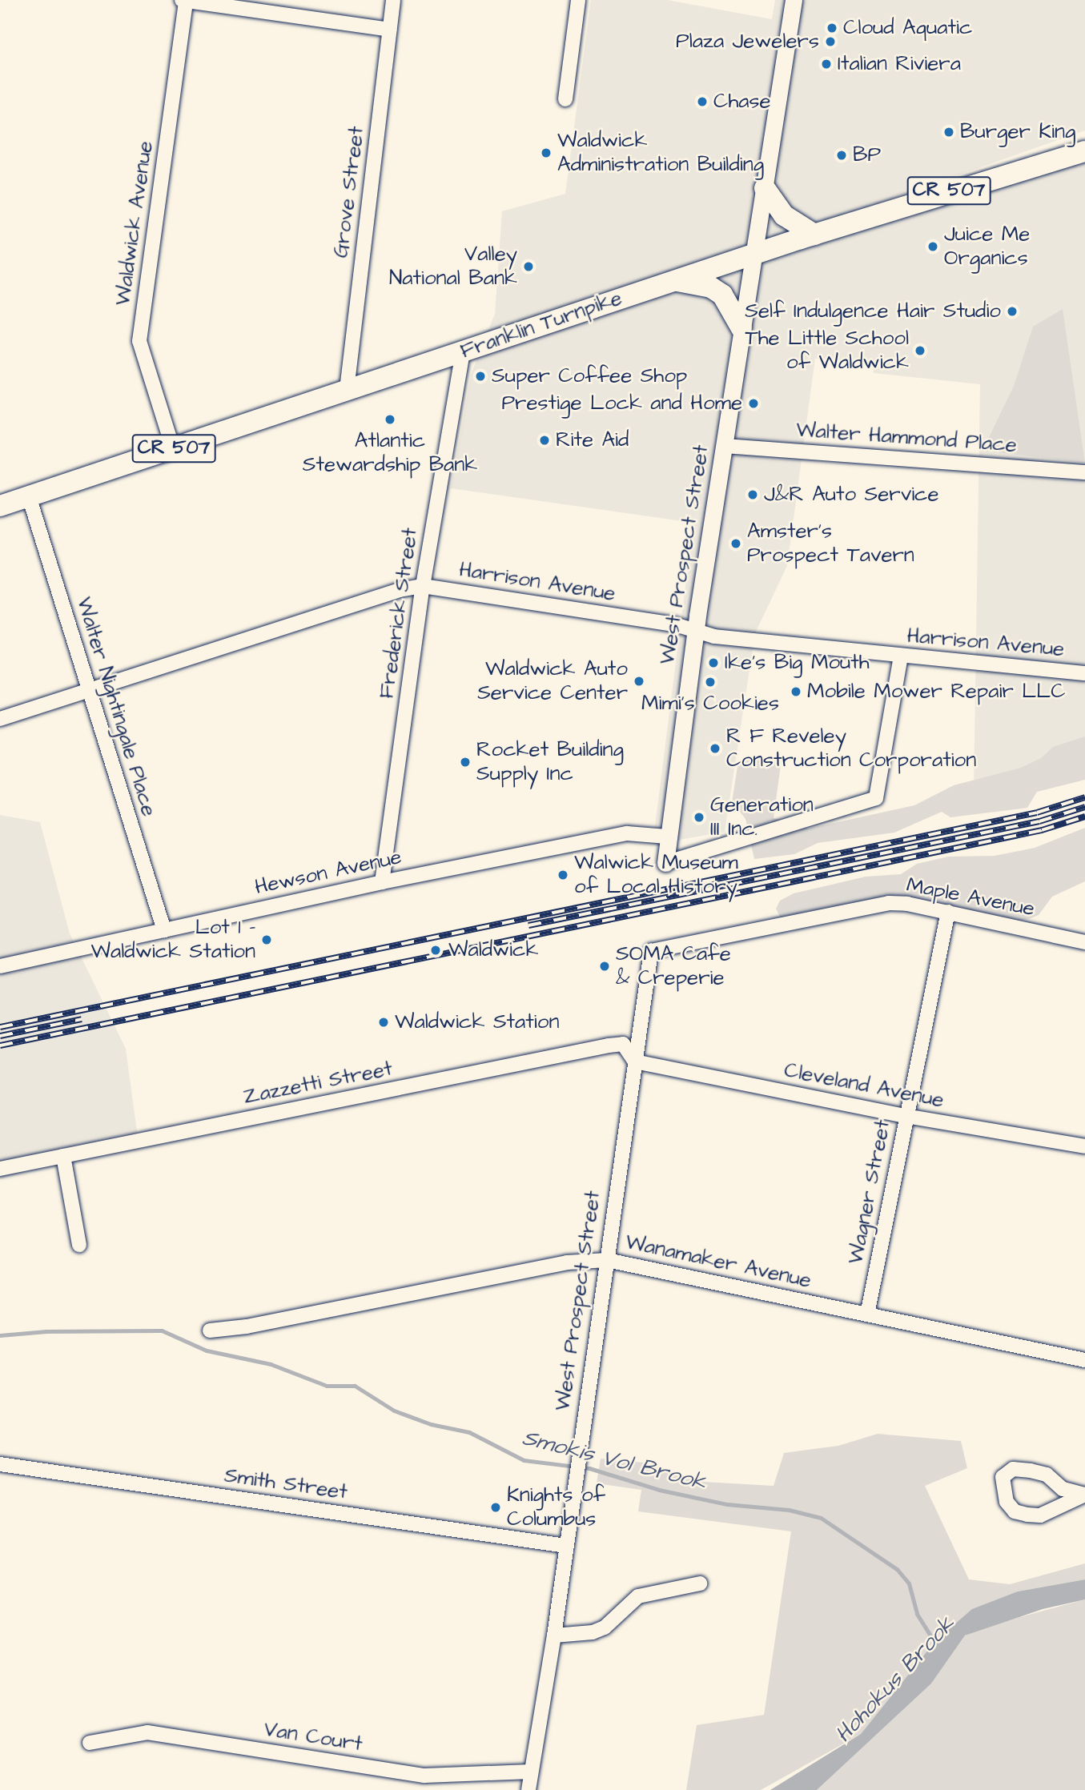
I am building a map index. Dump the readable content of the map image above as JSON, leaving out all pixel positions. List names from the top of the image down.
{
  "streets": {
    "main road": ["CR 507", "Franklin Turnpike"],
    "street": [
      "Grove Street",
      "Waldwick Avenue",
      "Walter Hammond Place",
      "West Prospect Street",
      "Harrison Avenue",
      "Frederick Street",
      "Walter Nightingale Place",
      "Hewson Avenue",
      "Maple Avenue",
      "Zazzetti Street",
      "Cleveland Avenue",
      "Wagner Street",
      "Wanamaker Avenue",
      "Smith Street",
      "Van Court"
    ]
  },
  "crossings": [
    ["Grove Street", "Franklin Turnpike"],
    ["Waldwick Avenue", "Franklin Turnpike"],
    ["Franklin Turnpike", "West Prospect Street"],
    ["Franklin Turnpike", "Frederick Street"],
    ["Franklin Turnpike", "Walter Nightingale Place"],
    ["Walter Hammond Place", "West Prospect Street"],
    ["West Prospect Street", "Harrison Avenue"],
    ["West Prospect Street", "Hewson Avenue"],
    ["West Prospect Street", "Maple Avenue"],
    ["West Prospect Street", "Zazzetti Street"],
    ["West Prospect Street", "Cleveland Avenue"],
    ["West Prospect Street", "Wanamaker Avenue"],
    ["West Prospect Street", "Smith Street"],
    ["West Prospect Street", "Van Court"],
    ["Harrison Avenue", "Frederick Street"],
    ["Harrison Avenue", "Walter Nightingale Place"],
    ["Frederick Street", "Hewson Avenue"],
    ["Walter Nightingale Place", "Hewson Avenue"],
    ["Maple Avenue", "Wagner Street"],
    ["Zazzetti Street", "Cleveland Avenue"],
    ["Cleveland Avenue", "Wagner Street"],
    ["Wagner Street", "Wanamaker Avenue"]
  ],
  "water": ["Smokis Vol Brook", "Hohokus Brook"],
  "places": [
    "Cloud Aquatic",
    "Plaza Jewelers",
    "Italian Riviera",
    "Chase",
    "Burger King",
    "Waldwick Administration Building",
    "BP",
    "Juice Me Organics",
    "Valley National Bank",
    "Self Indulgence Hair Studio",
    "The Little School of Waldwick",
    "Super Coffee Shop",
    "Prestige Lock and Home",
    "Atlantic Stewardship Bank",
    "Rite Aid",
    "J&R Auto Service",
    "Amster's Prospect Tavern",
    "Ike's Big Mouth",
    "Waldwick Auto Service Center",
    "Mimi's Cookies",
    "Mobile Mower Repair LLC",
    "R F Reveley Construction Corporation",
    "Rocket Building Supply Inc",
    "Generation III Inc.",
    "Walwick Museum of Local History",
    "Lot 1 - Waldwick Station",
    "Waldwick",
    "SOMA Cafe & Creperie",
    "Waldwick Station",
    "Knights of Columbus"
  ]
}
